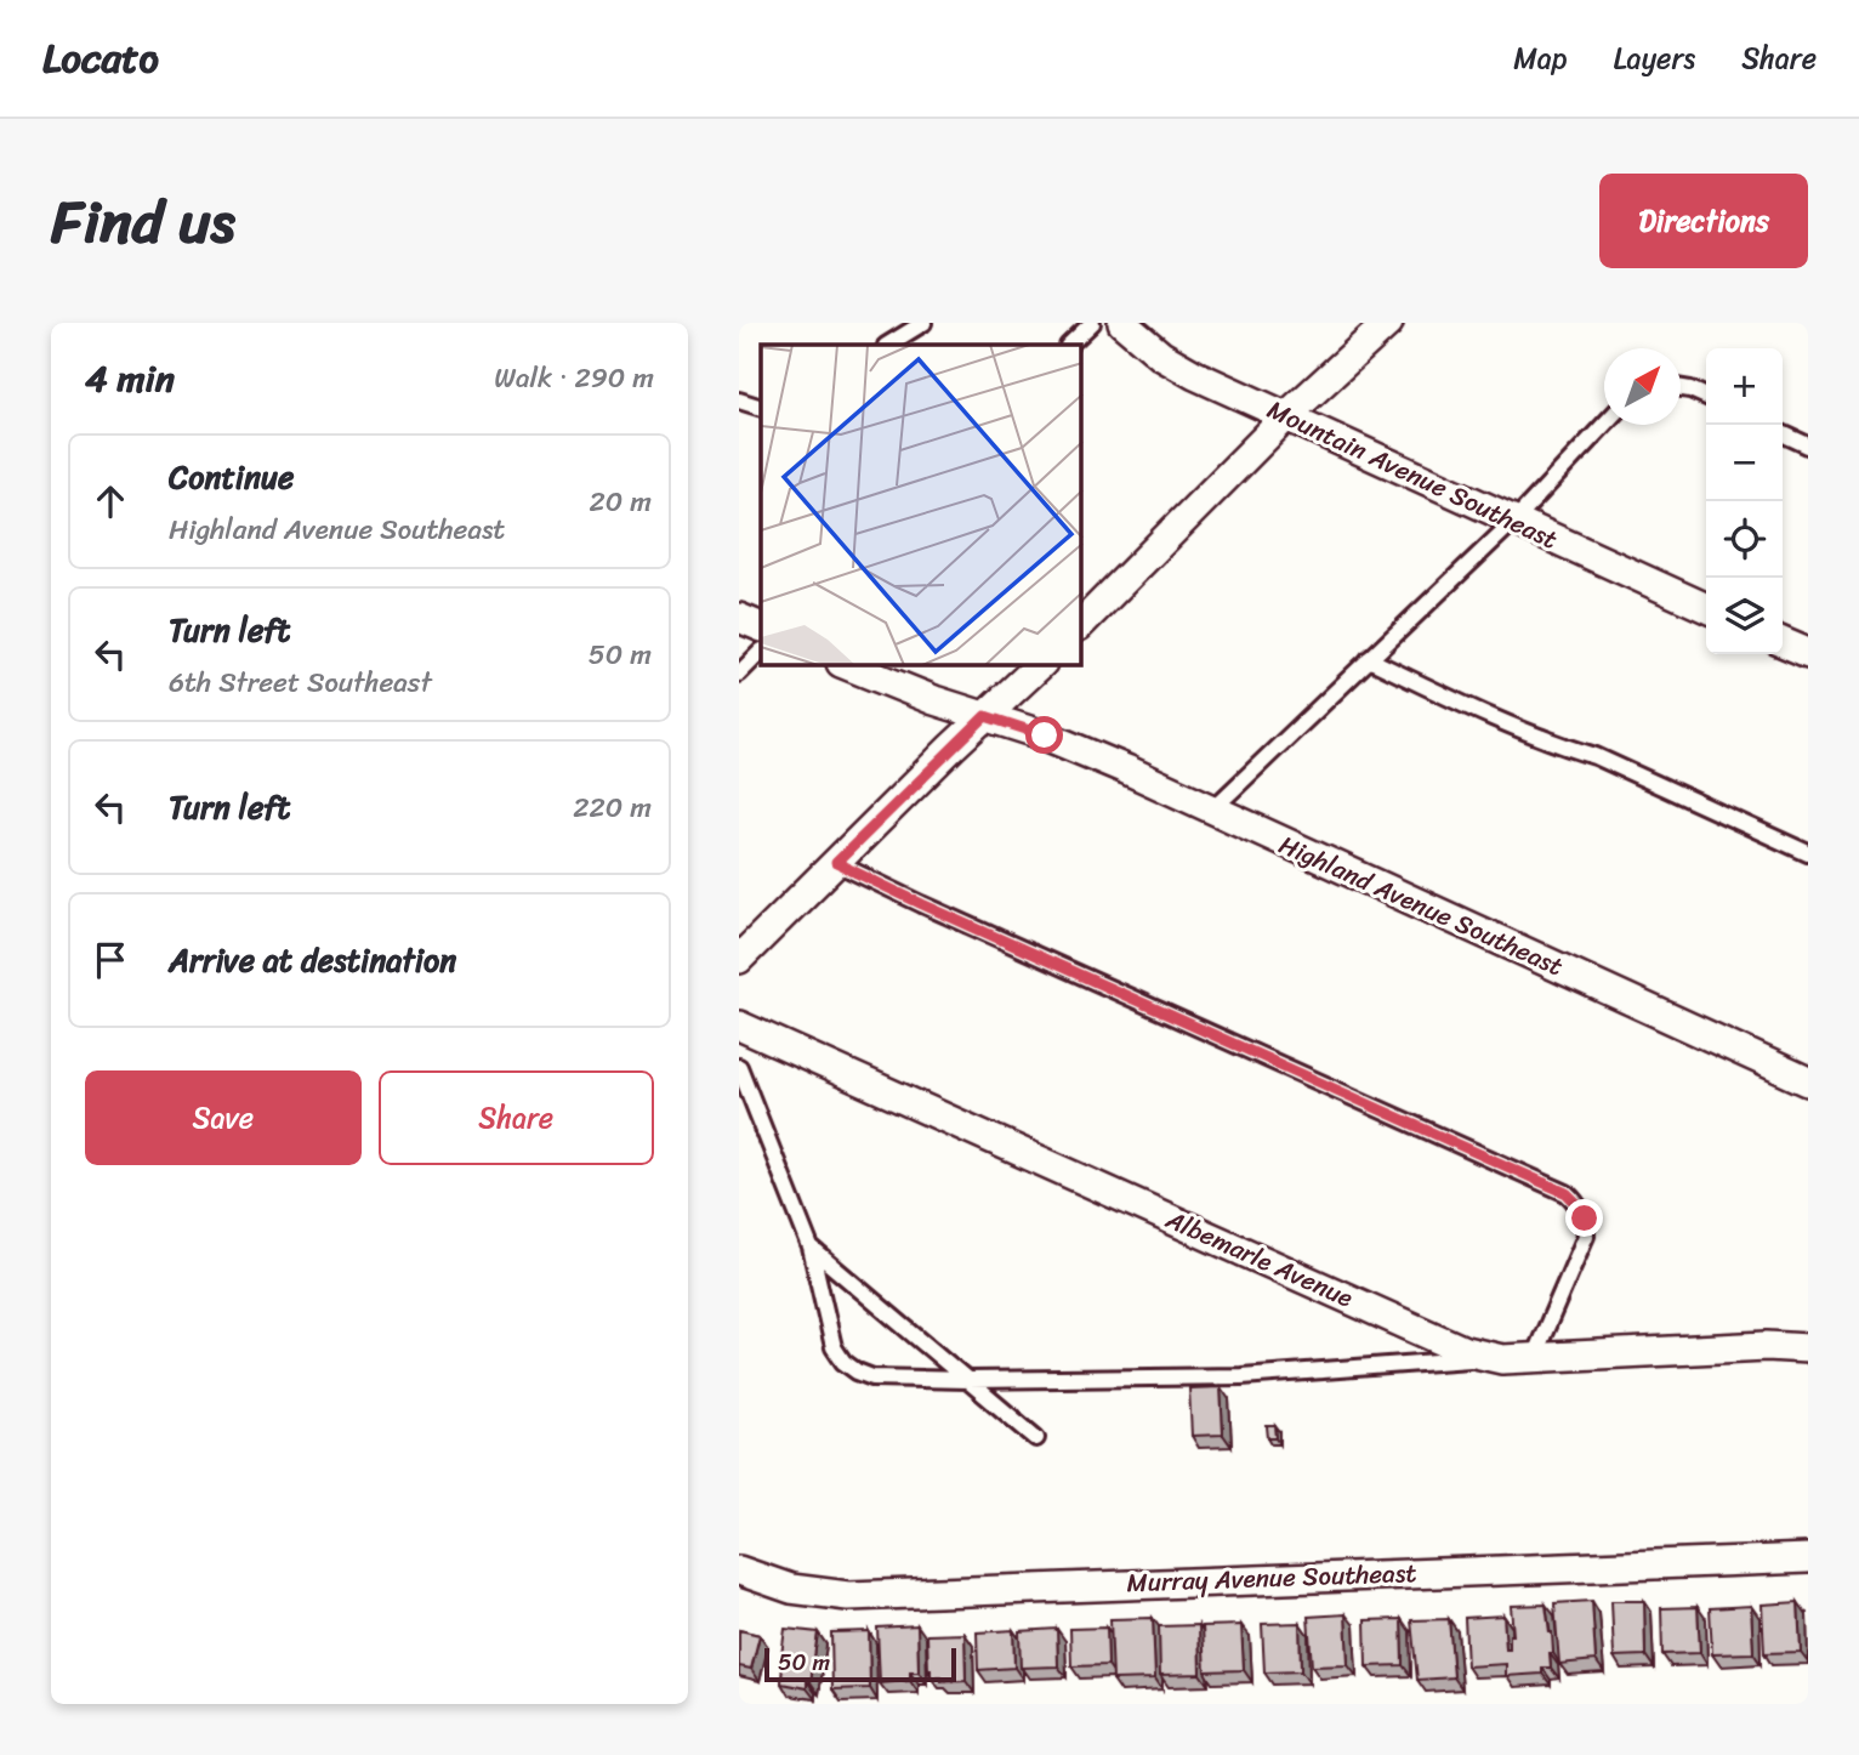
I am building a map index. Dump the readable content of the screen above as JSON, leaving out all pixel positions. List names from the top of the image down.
{
  "streets": {
    "street": [
      "Mountain Avenue Southeast",
      "Highland Avenue Southeast",
      "Albemarle Avenue",
      "Murray Avenue Southeast"
    ]
  },
  "scale_bar": "50 m",
  "north": "top right",
  "page": {
    "header": "Locato",
    "nav": ["Map", "Layers", "Share"],
    "title": "Find us",
    "buttons": [
      "Directions",
      ["Save", "Share"]
    ],
    "heading": ["4 min", "Walk · 290 m"],
    "map_buttons": ["+", "−"],
    "list": [
      ["Continue", "Highland Avenue Southeast", "20 m"],
      ["Turn left", "6th Street Southeast", "50 m"],
      ["Turn left", "220 m"],
      "Arrive at destination"
    ],
    "scale": "50 m"
  }
}
